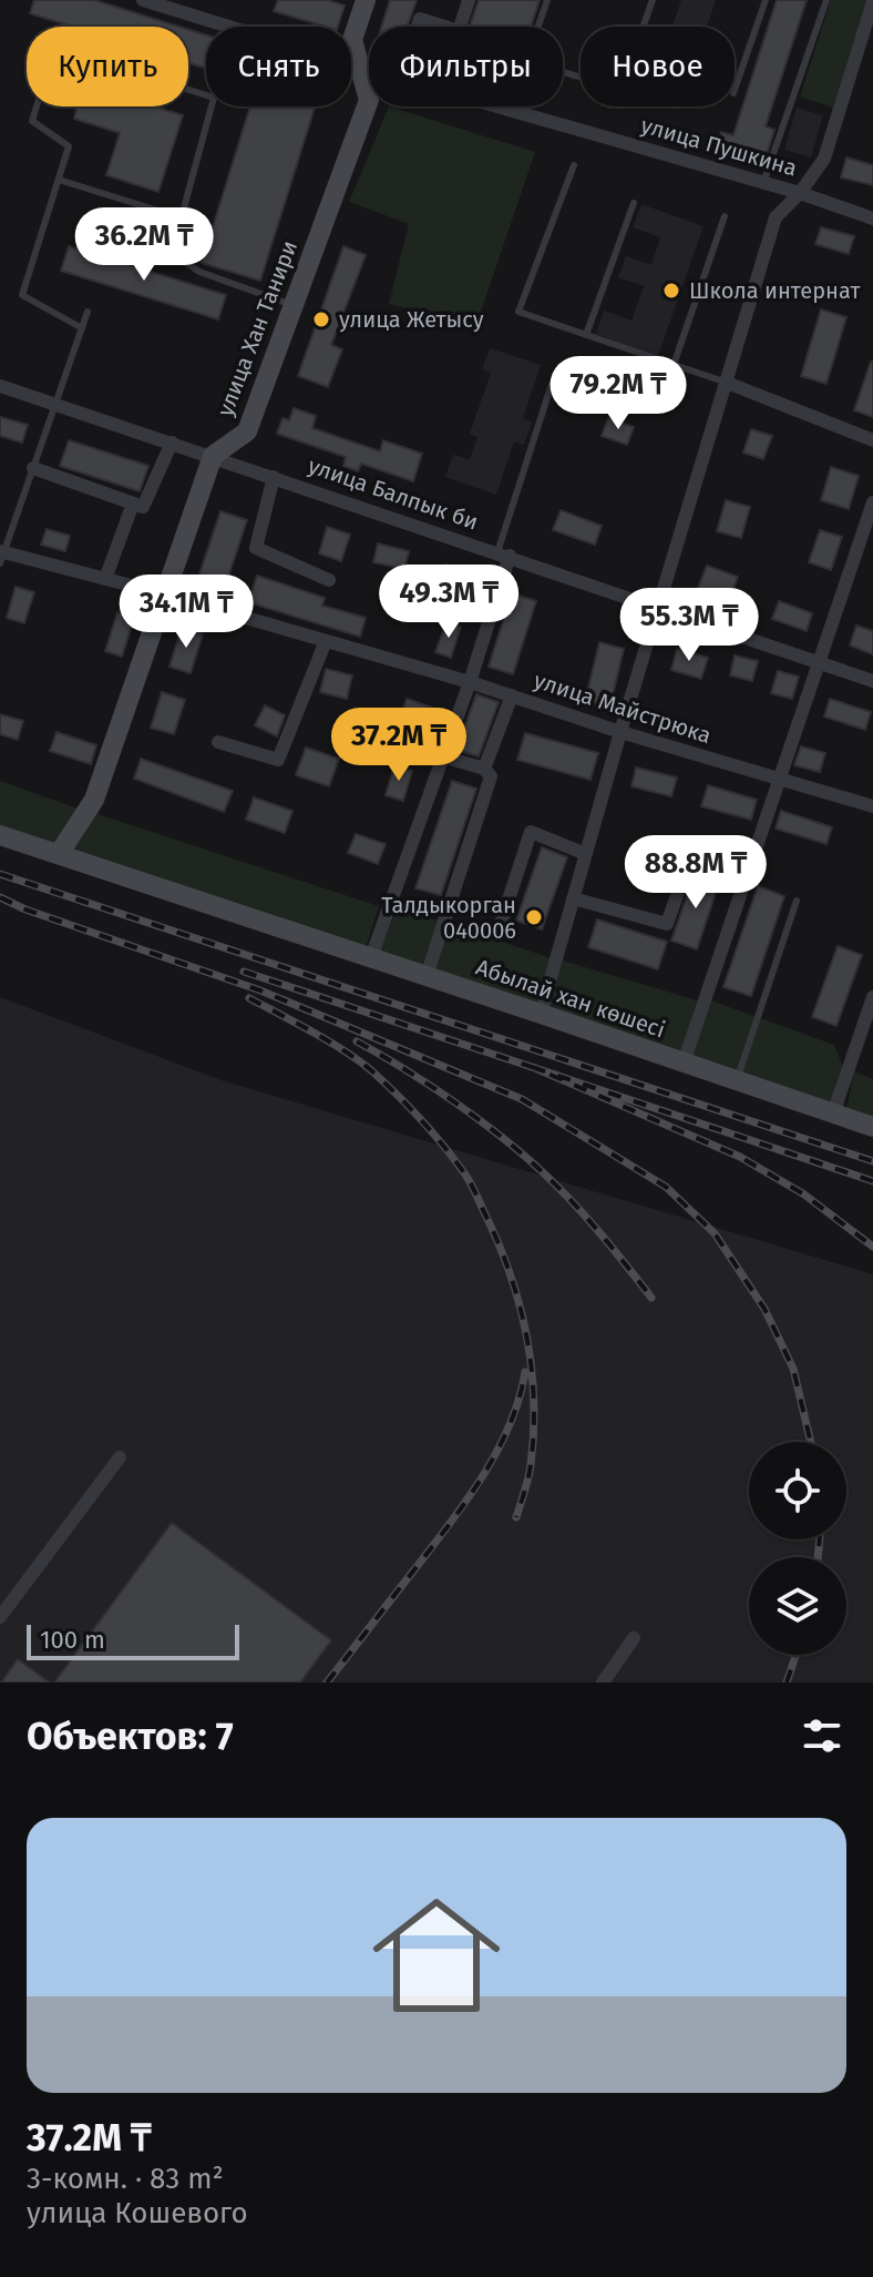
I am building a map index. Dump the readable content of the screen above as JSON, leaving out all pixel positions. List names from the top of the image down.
{
  "streets": {
    "street": [
      "улица Пушкина",
      "улица Хан Танири",
      "улица Балпык би",
      "улица Майстрюка",
      "Абылай хан көшесі"
    ]
  },
  "crossings": [
    ["улица Пушкина", "улица Хан Танири"],
    ["улица Хан Танири", "улица Балпык би"]
  ],
  "places": ["Школа интернат", "улица Жетысу", "Талдыкорган 040006"],
  "scale_bar": "100 m",
  "page": {
    "chip": [
      "Купить",
      "Снять",
      "Фильтры",
      "Новое"
    ],
    "price": [
      "36.2M ₸",
      "79.2M ₸",
      "49.3M ₸",
      "34.1M ₸",
      "55.3M ₸",
      "37.2M ₸",
      "88.8M ₸"
    ],
    "scale": "100 m",
    "heading": "Объектов: 7",
    "list": [
      {
        "name": "37.2M ₸",
        "note": "3-комн. · 83 m² · улица Кошевого"
      }
    ]
  }
}
